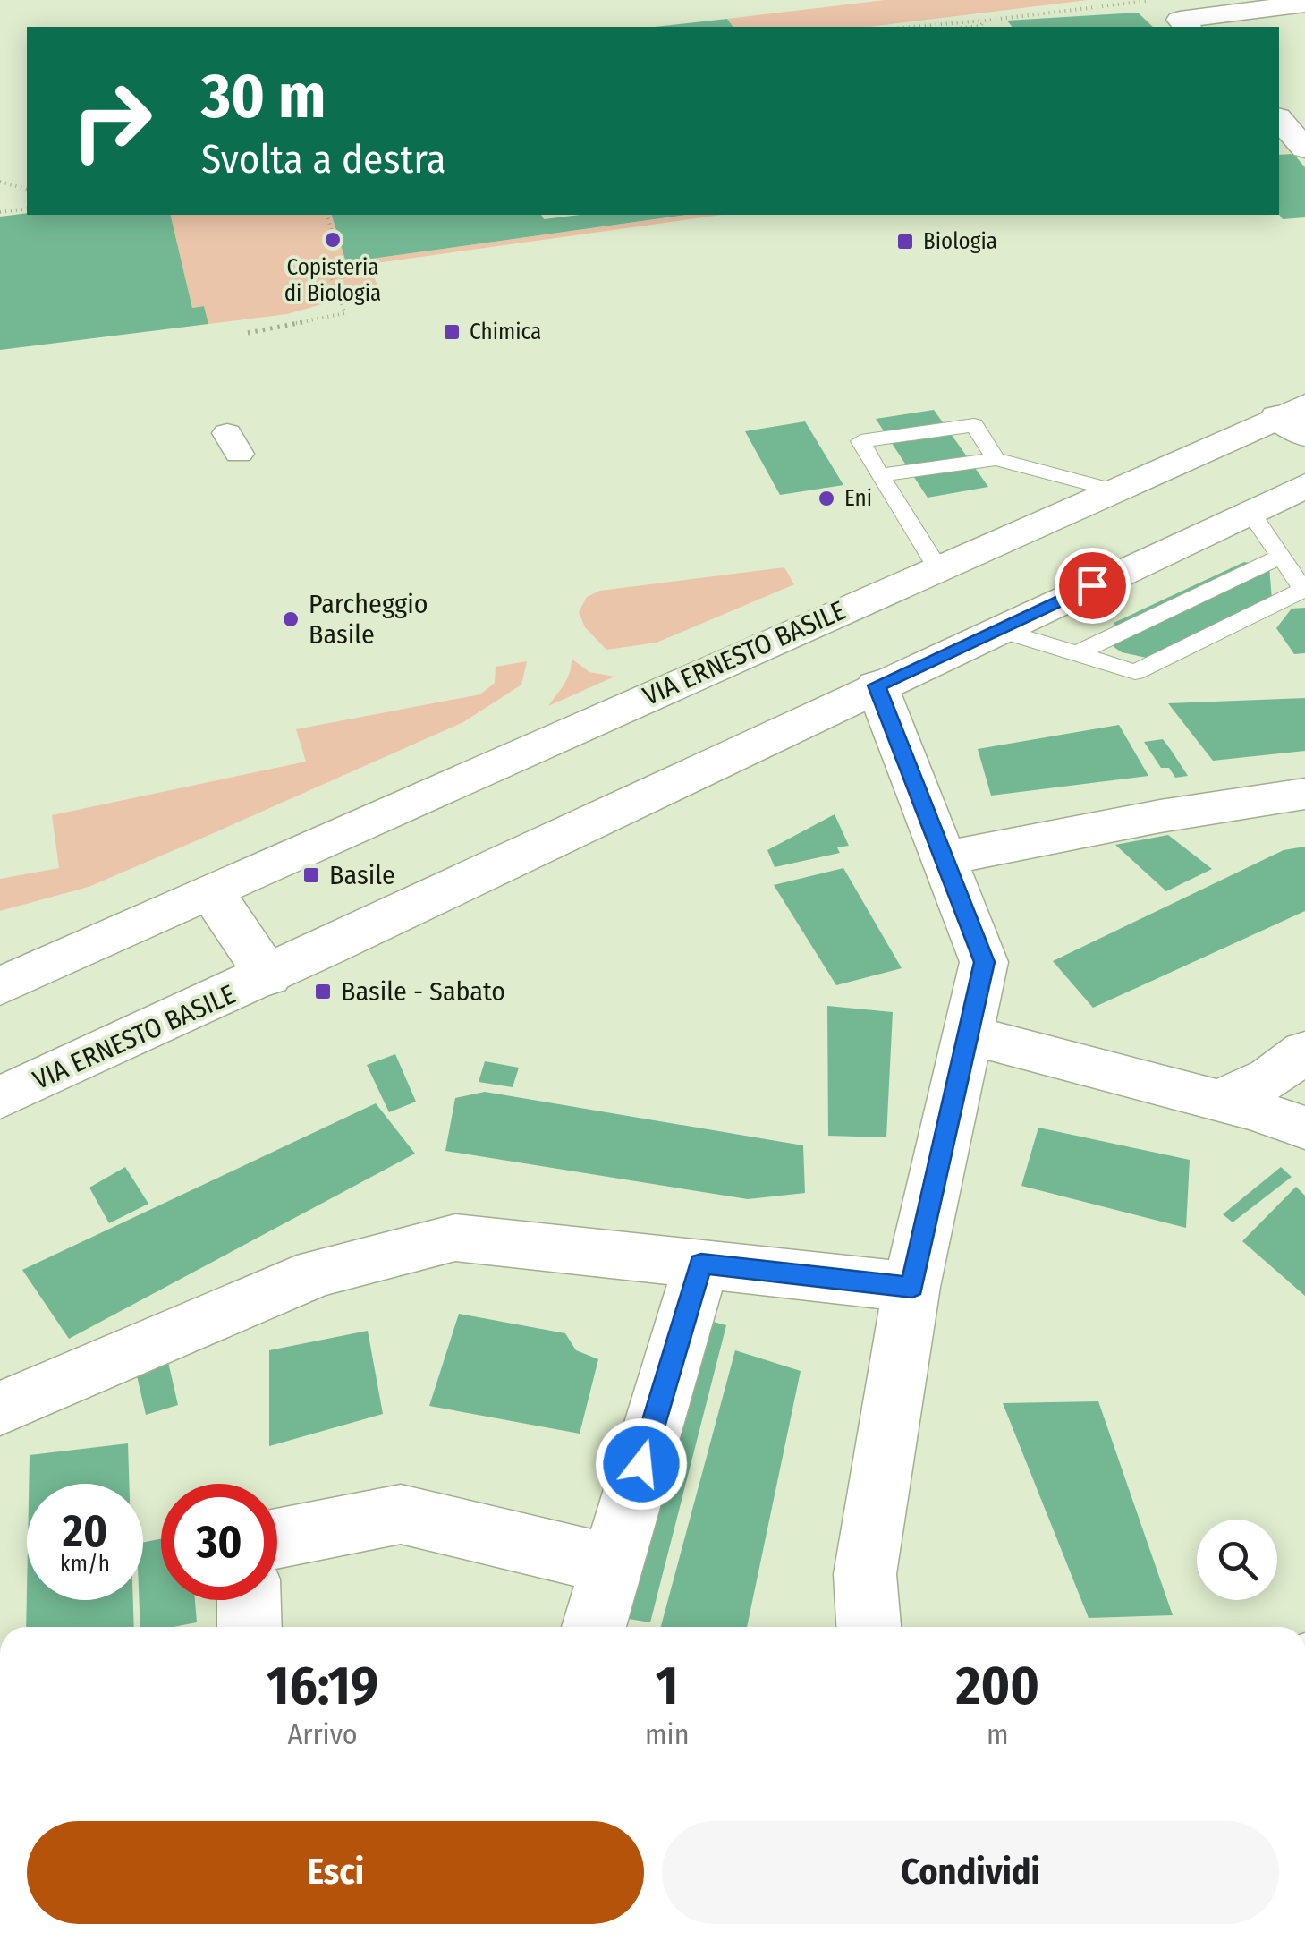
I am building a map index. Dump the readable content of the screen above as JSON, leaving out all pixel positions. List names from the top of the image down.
{
  "streets": {
    "street": ["VIA ERNESTO BASILE"]
  },
  "places": {
    "other": ["Copisteria di Biologia", "Eni", "Parcheggio Basile"],
    "transit": [
      "Biologia",
      "Chimica",
      "Basile",
      "Basile - Sabato"
    ]
  },
  "page": {
    "turn": ["30 m", "Svolta a destra"],
    "speed": "20 km/h",
    "limit": "30",
    "eta": [
      "16:19",
      "Arrivo",
      "1",
      "min",
      "200",
      "m"
    ],
    "buttons": ["Esci", "Condividi"]
  }
}
